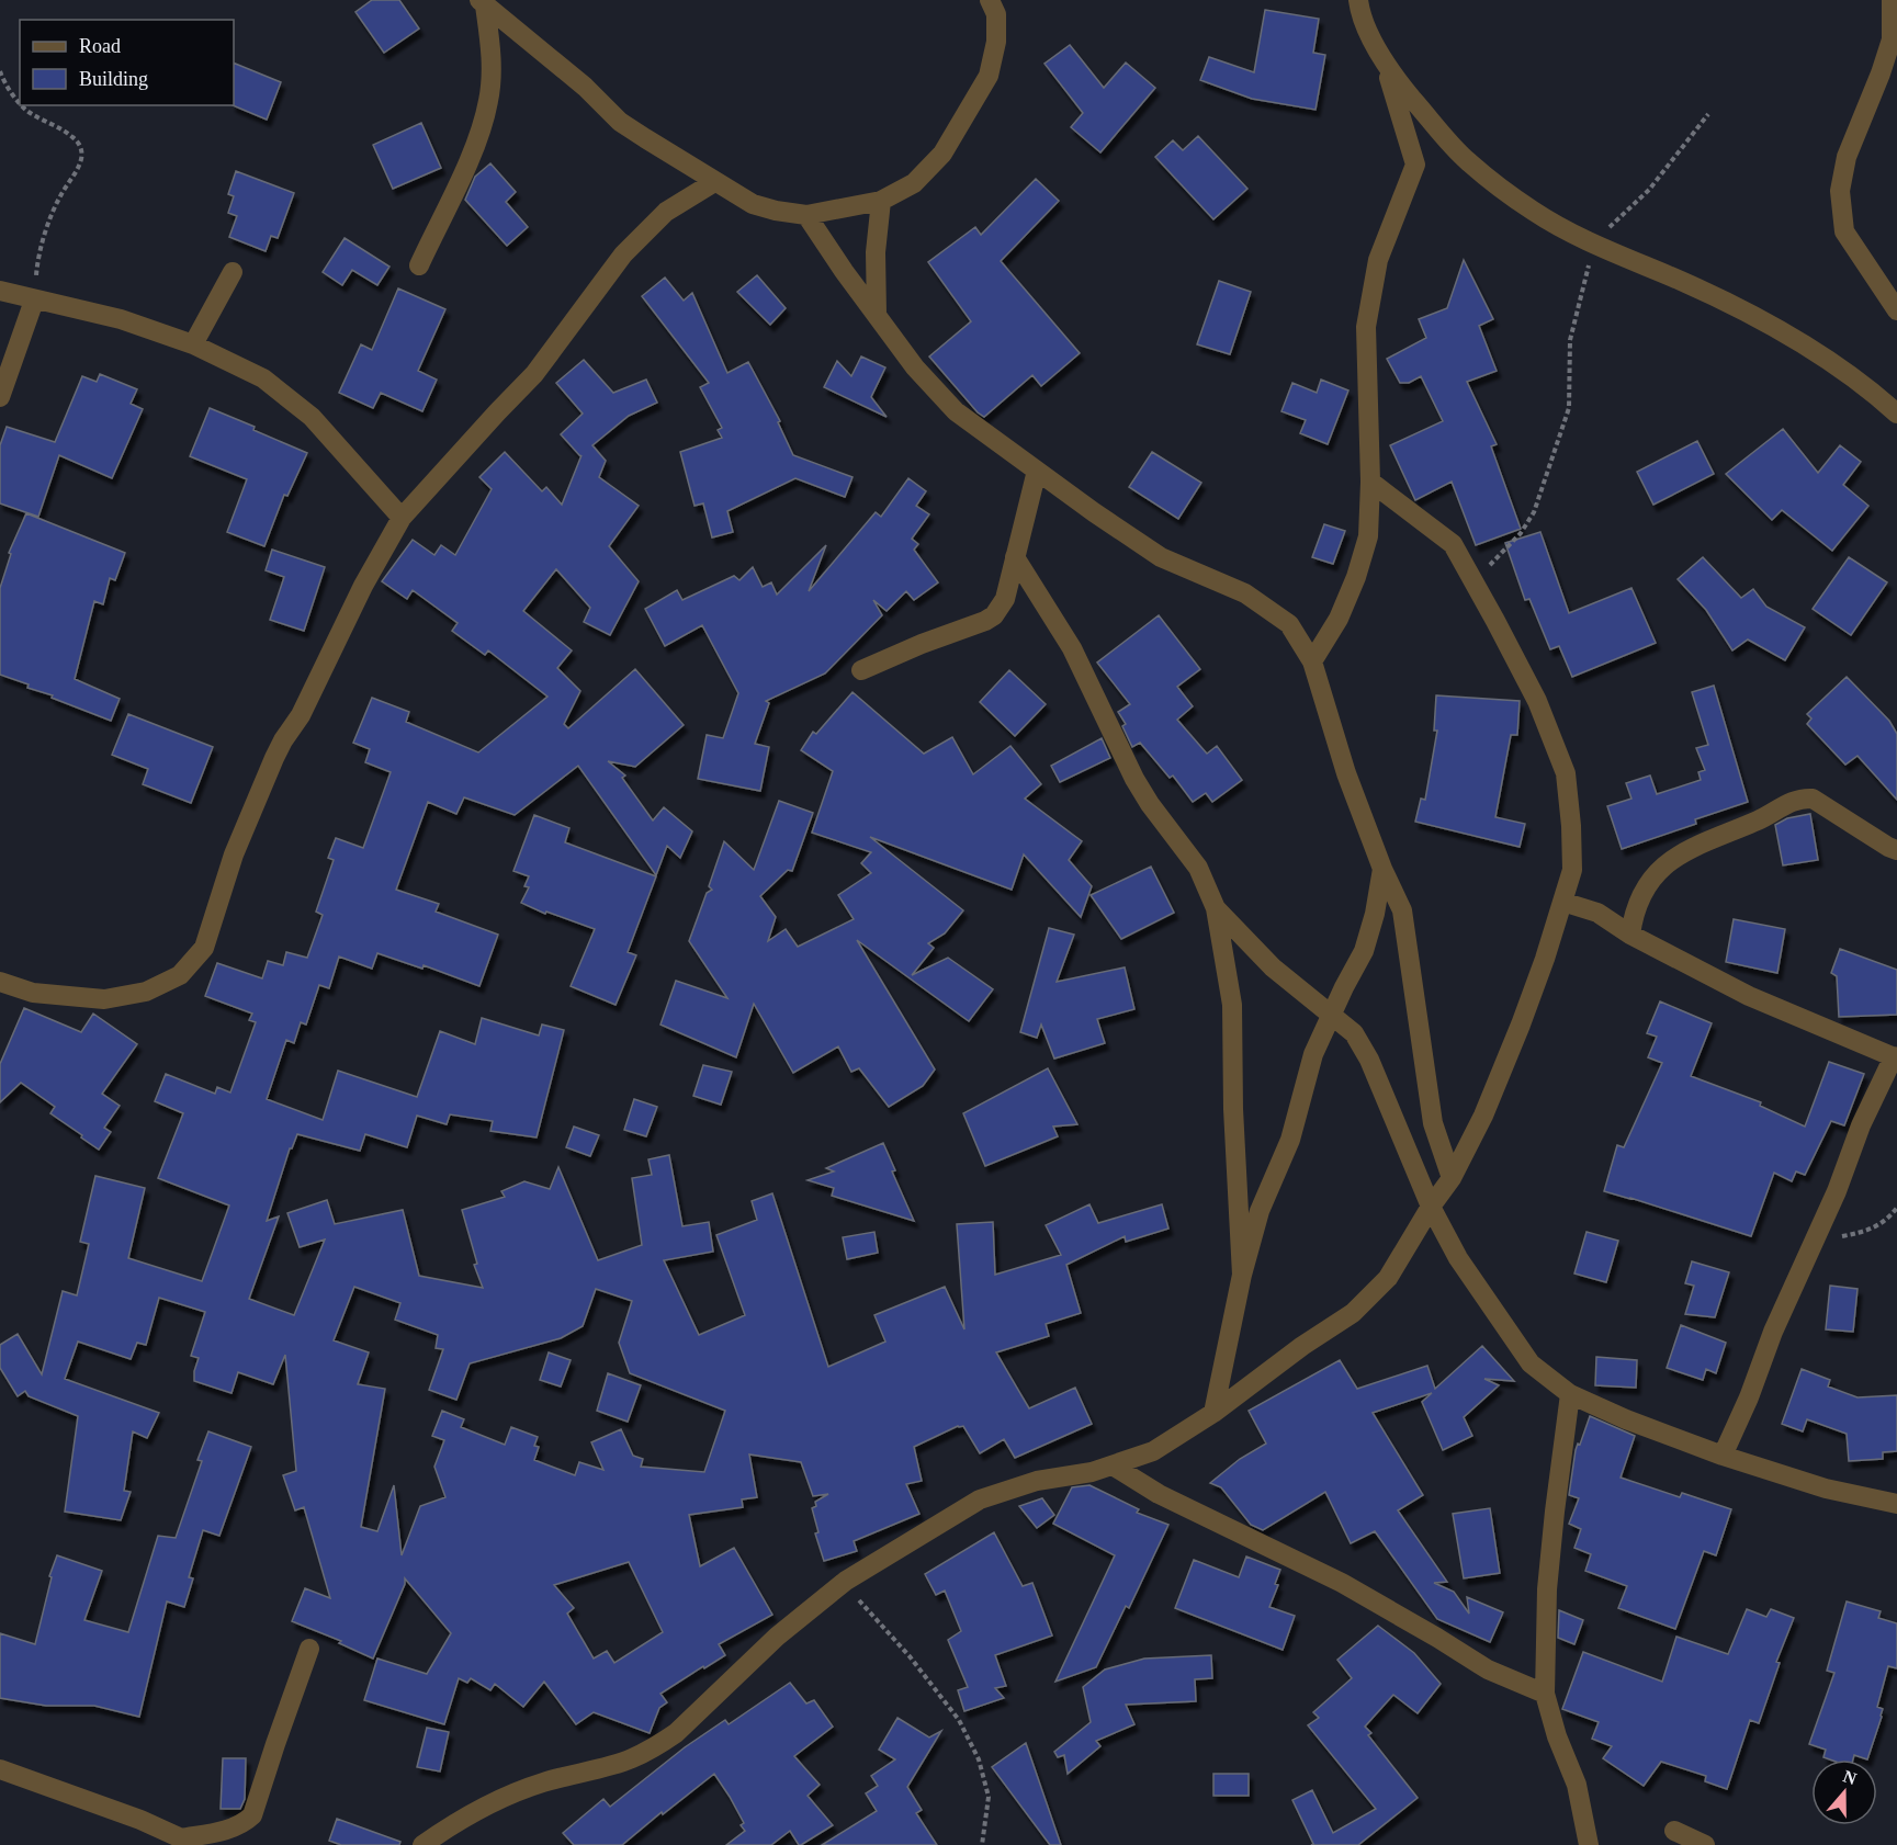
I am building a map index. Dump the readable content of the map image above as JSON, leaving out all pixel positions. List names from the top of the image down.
{
  "legend": ["Road", "Building"],
  "north": "top"
}
